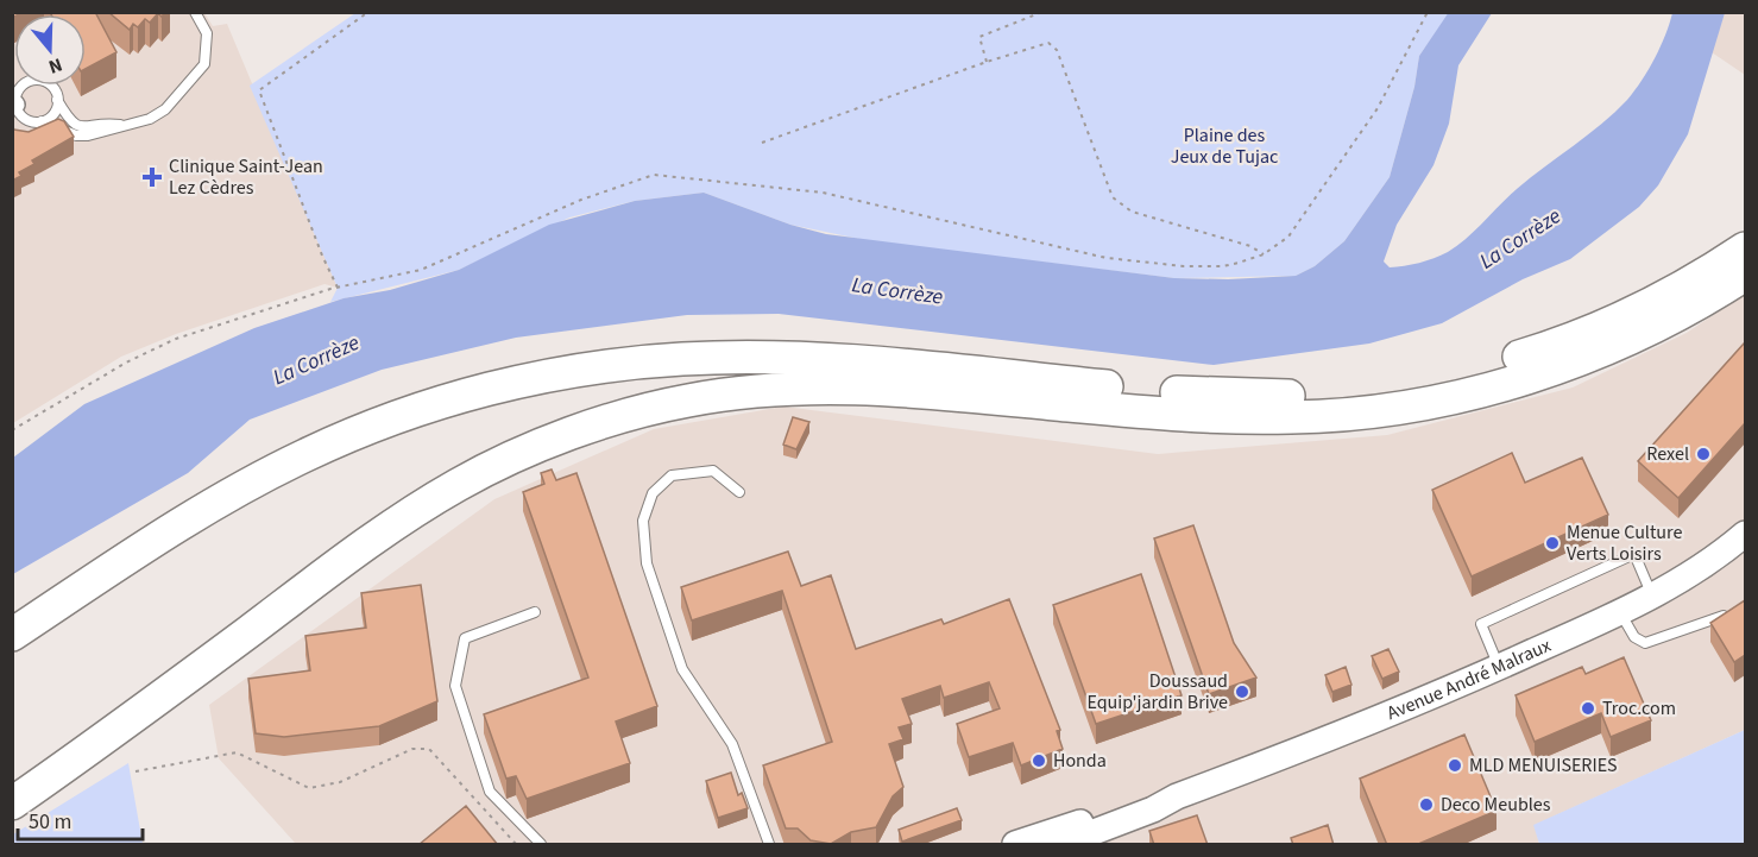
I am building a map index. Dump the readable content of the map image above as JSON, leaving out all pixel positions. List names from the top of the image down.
{
  "streets": {
    "street": ["Avenue André Malraux"]
  },
  "water": ["La Corrèze"],
  "parks": ["Plaine des Jeux de Tujac"],
  "places": {
    "health": ["Clinique Saint-Jean Lez Cèdres"],
    "other": [
      "Rexel",
      "Menue Culture Verts Loisirs",
      "Doussaud Equip'jardin Brive",
      "Troc.com",
      "Honda",
      "MLD MENUISERIES",
      "Deco Meubles"
    ]
  },
  "scale_bar": "50 m",
  "north": "bottom"
}
